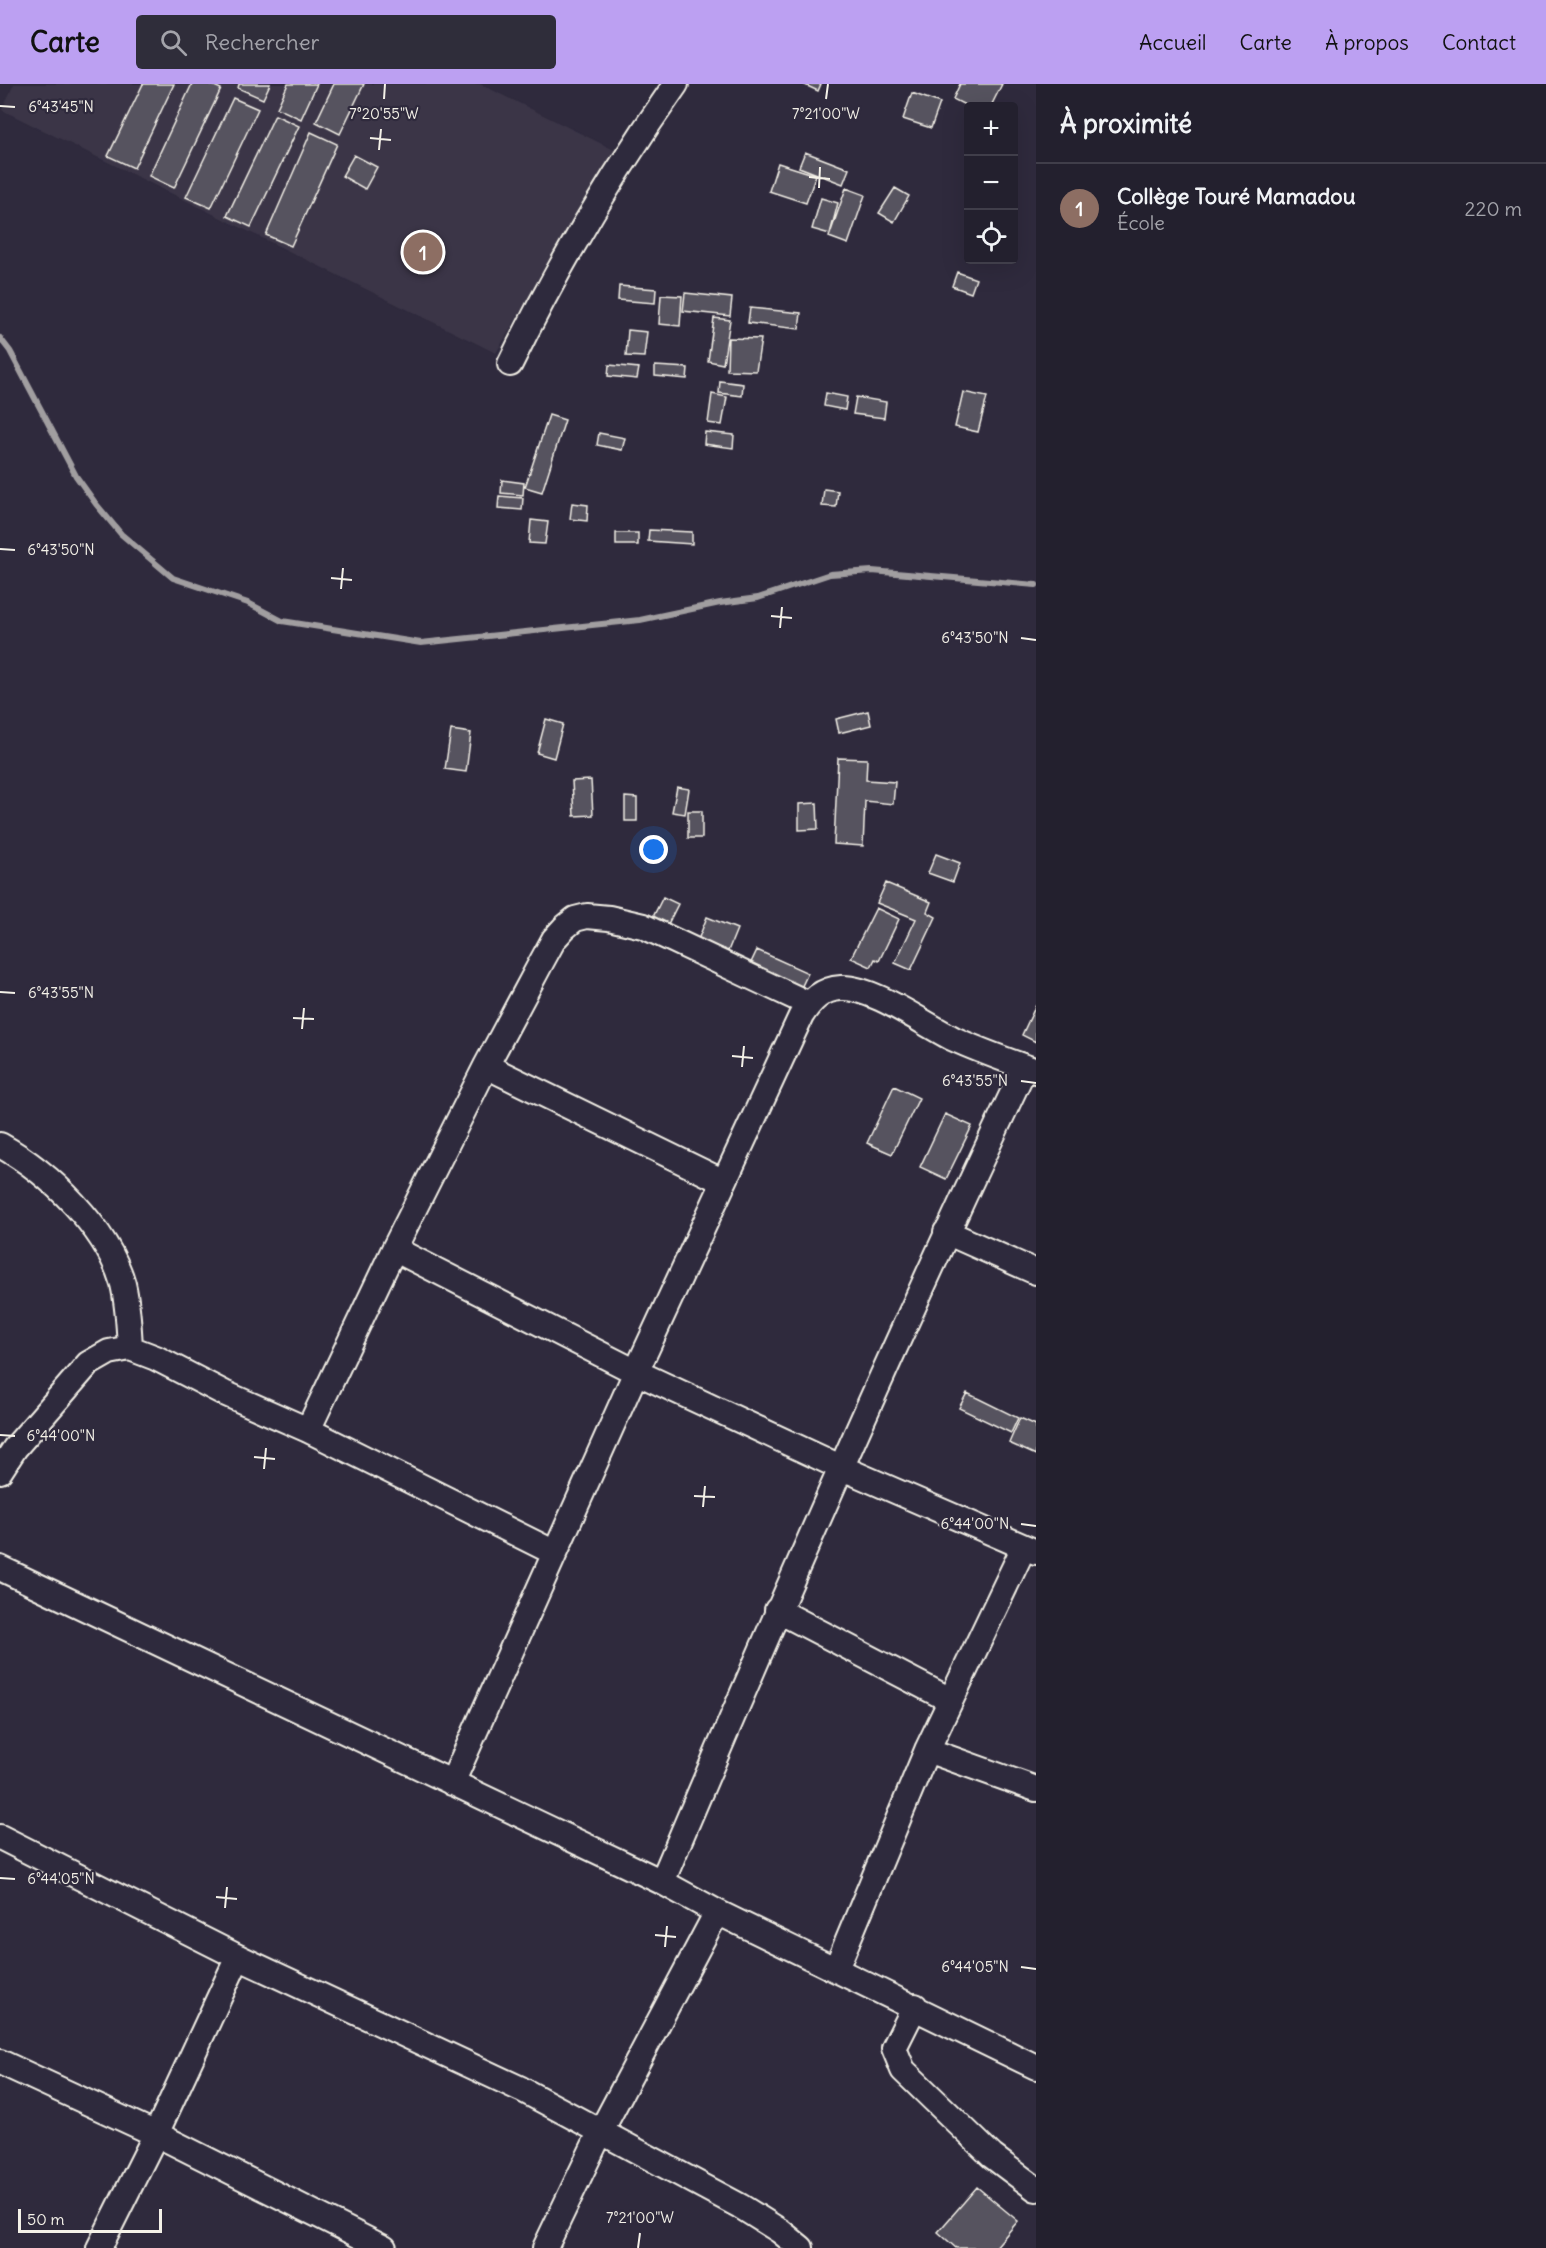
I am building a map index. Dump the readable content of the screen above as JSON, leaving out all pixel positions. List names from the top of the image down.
{
  "scale_bar": "50 m",
  "page": {
    "header": "Carte",
    "search": "Rechercher",
    "nav": [
      "Accueil",
      "Carte",
      "À propos",
      "Contact"
    ],
    "heading": "À proximité",
    "map_buttons": ["+", "−"],
    "list": [
      {
        "mark": "1",
        "name": "Collège Touré Mamadou",
        "note": "École",
        "value": "220 m"
      }
    ],
    "pins": "1",
    "scale": "50 m"
  },
  "coordinates": [
    "6°43'45\"N",
    "7°20'55\"W",
    "7°21'00\"W",
    "6°43'50\"N",
    "6°43'55\"N",
    "6°44'00\"N",
    "6°44'05\"N"
  ]
}
